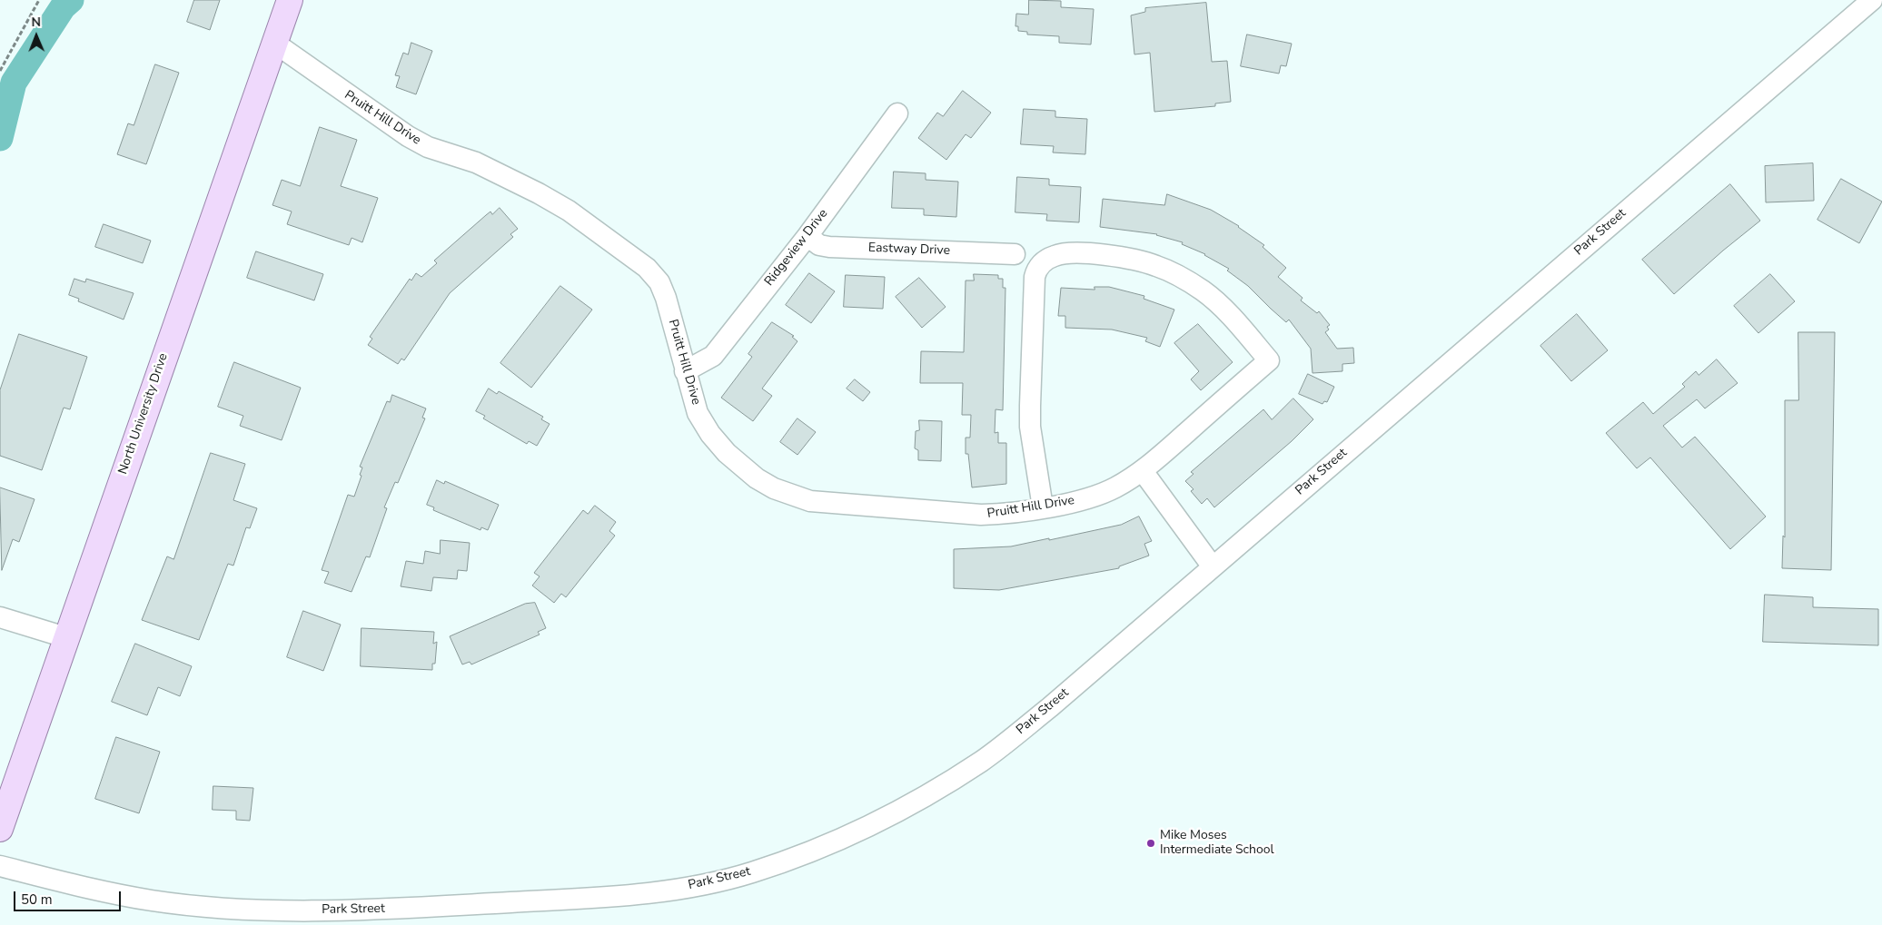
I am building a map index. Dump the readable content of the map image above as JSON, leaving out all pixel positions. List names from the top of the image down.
{
  "streets": {
    "main road": ["North University Drive"],
    "street": [
      "Pruitt Hill Drive",
      "Park Street",
      "Ridgeview Drive",
      "Eastway Drive"
    ]
  },
  "crossings": [
    ["Pruitt Hill Drive", "Ridgeview Drive"],
    ["Pruitt Hill Drive", "North University Drive"],
    ["Ridgeview Drive", "Eastway Drive"]
  ],
  "places": ["Mike Moses Intermediate School"],
  "scale_bar": "50 m",
  "north": "top"
}
